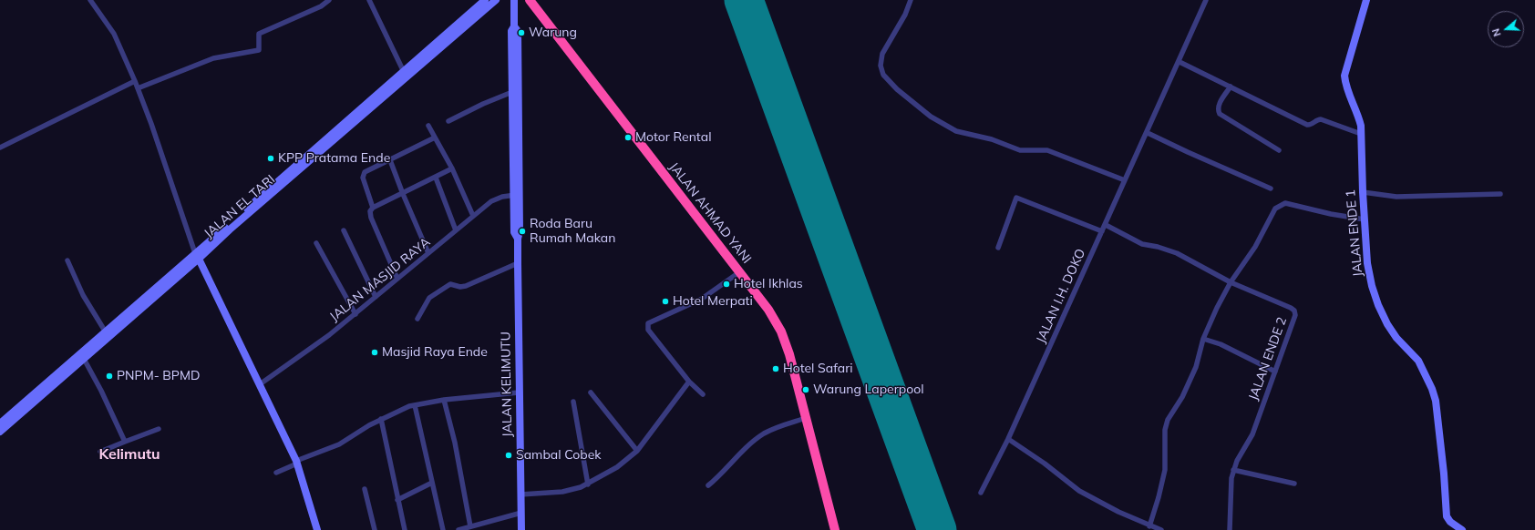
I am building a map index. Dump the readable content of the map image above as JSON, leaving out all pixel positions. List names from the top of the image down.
{
  "streets": {
    "highway": ["JALAN AHMAD YANI"],
    "street": [
      "JALAN EL TARI",
      "JALAN ENDE 1",
      "JALAN MASJID RAYA",
      "JALAN I.H. DOKO",
      "JALAN ENDE 2",
      "JALAN KELIMUTU"
    ]
  },
  "crossings": [
    ["JALAN MASJID RAYA", "JALAN KELIMUTU"],
    ["JALAN I.H. DOKO", "JALAN ENDE 2"]
  ],
  "districts": ["Kelimutu"],
  "places": [
    "Warung",
    "Motor Rental",
    "KPP Pratama Ende",
    "Roda Baru Rumah Makan",
    "Hotel Ikhlas",
    "Hotel Merpati",
    "Masjid Raya Ende",
    "Hotel Safari",
    "PNPM- BPMD",
    "Warung Laperpool",
    "Sambal Cobek"
  ],
  "north": "left"
}
